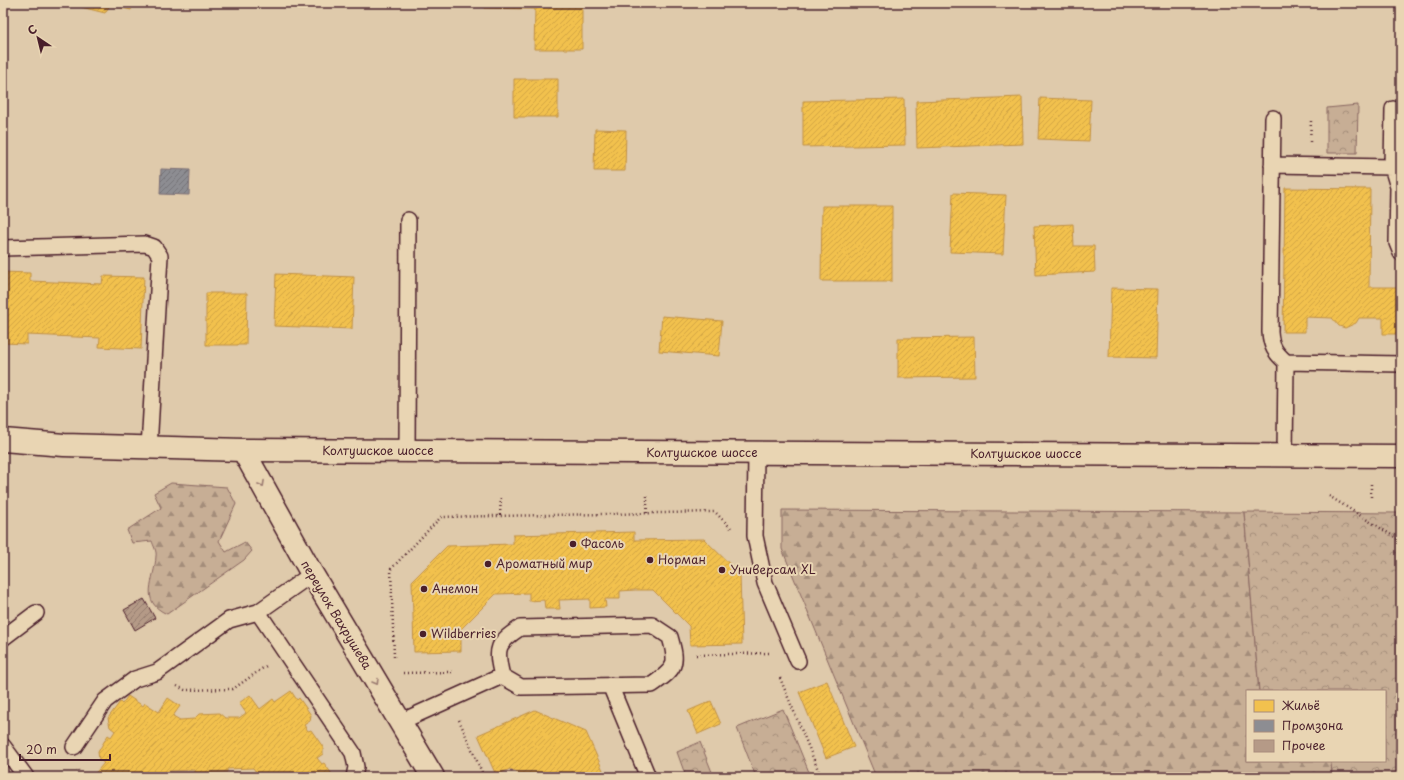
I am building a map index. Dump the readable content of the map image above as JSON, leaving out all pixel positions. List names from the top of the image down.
{
  "streets": {
    "main road": ["Колтушское шоссе", "переулок Вахрушева"]
  },
  "crossings": [
    ["Колтушское шоссе", "переулок Вахрушева"]
  ],
  "one_way": ["переулок Вахрушева"],
  "places": [
    "Фасоль",
    "Норман",
    "Ароматный мир",
    "Универсам XL",
    "Анемон",
    "Wildberries"
  ],
  "legend": ["Жильё", "Промзона", "Прочее"],
  "scale_bar": "20 m",
  "north": "top left"
}
